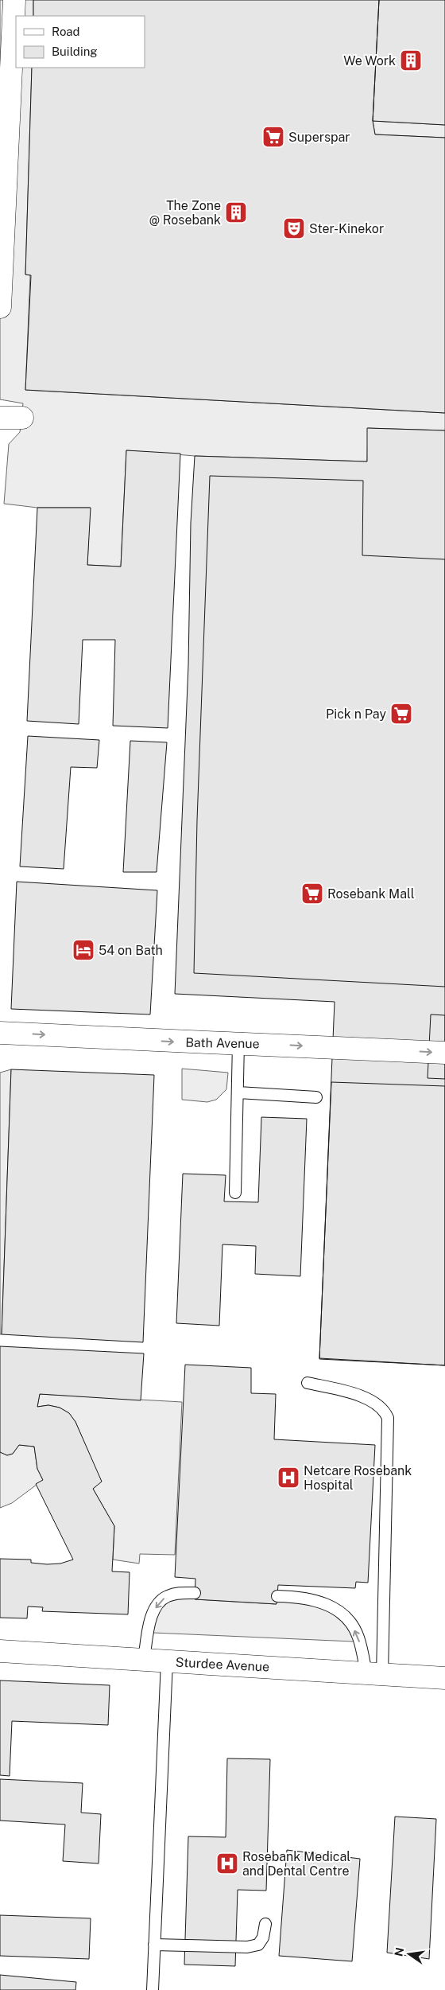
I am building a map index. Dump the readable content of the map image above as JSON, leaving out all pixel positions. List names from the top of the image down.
{
  "streets": {
    "street": ["Bath Avenue", "Sturdee Avenue"]
  },
  "one_way": ["Bath Avenue"],
  "places": {
    "building": ["We Work", "The Zone @ Rosebank"],
    "supermarket": ["Superspar", "Pick n Pay", "Rosebank Mall"],
    "theatre": ["Ster-Kinekor"],
    "hotel": ["54 on Bath"],
    "hospital": ["Netcare Rosebank Hospital", "Rosebank Medical and Dental Centre"]
  },
  "legend": ["Road", "Building"],
  "north": "left"
}
